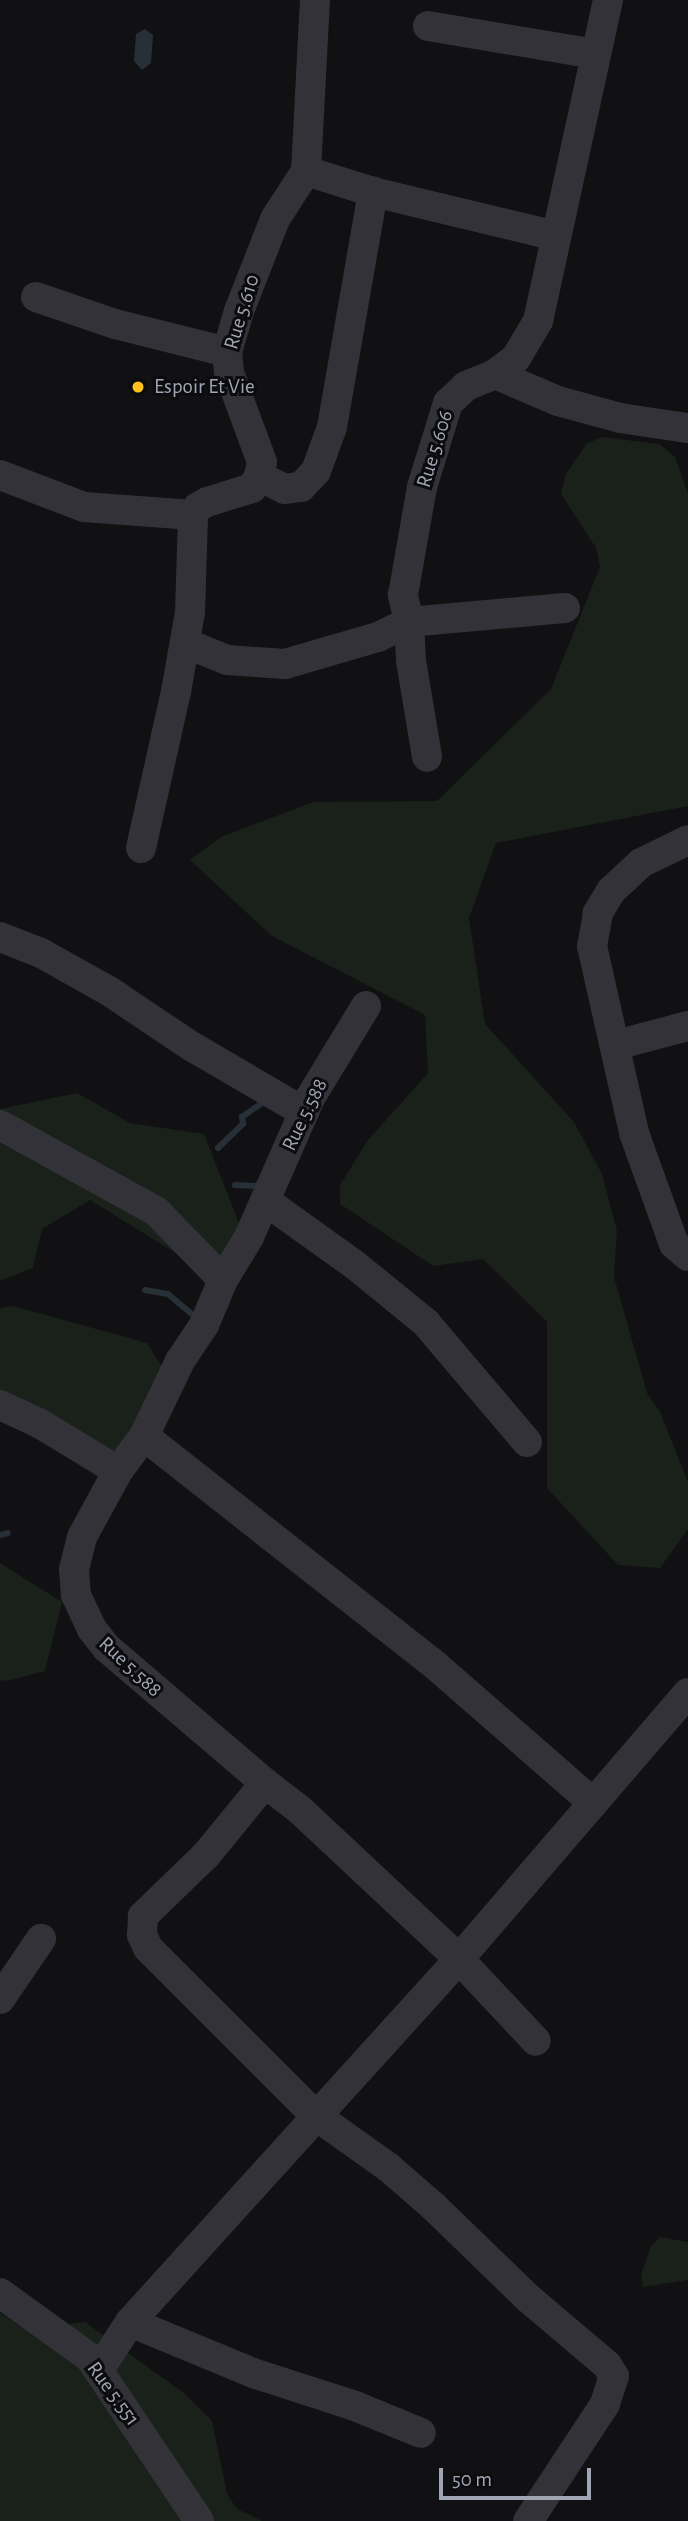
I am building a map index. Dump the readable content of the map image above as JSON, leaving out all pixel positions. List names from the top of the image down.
{
  "streets": {
    "street": [
      "Rue 5.610",
      "Rue 5.606",
      "Rue 5.588",
      "Rue 5.551"
    ]
  },
  "places": ["Espoir Et Vie"],
  "scale_bar": "50 m"
}
